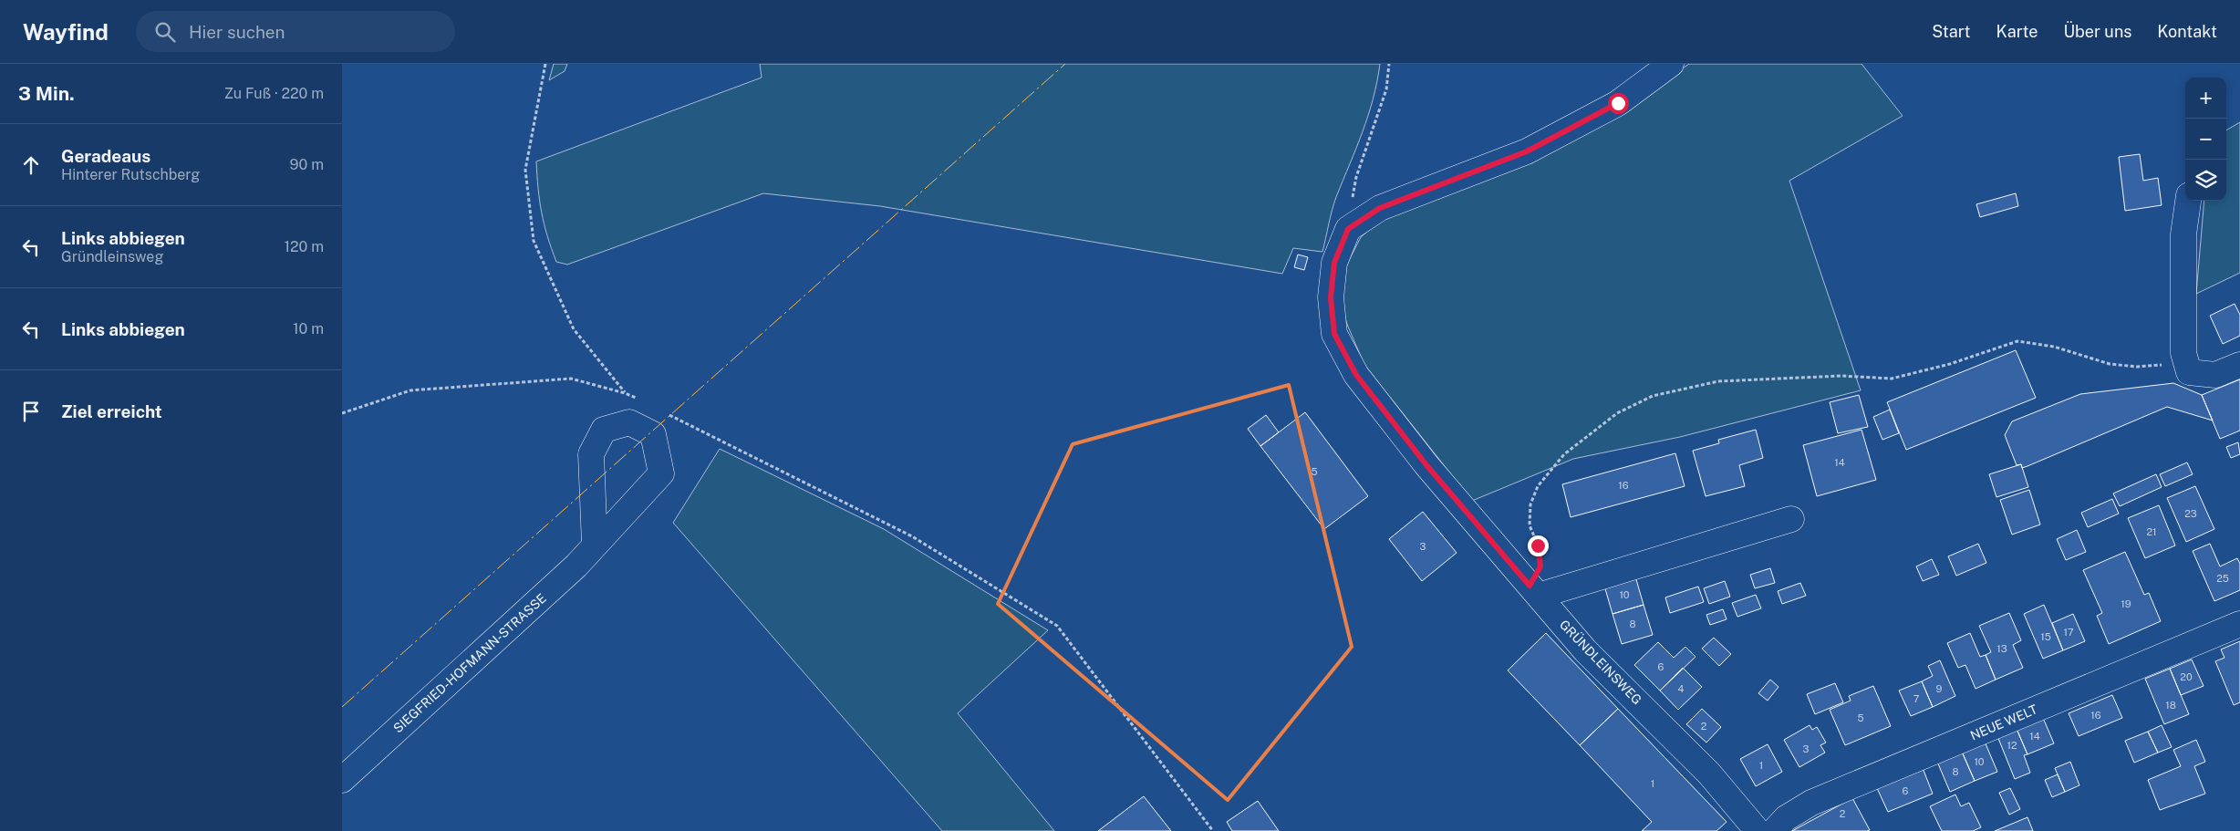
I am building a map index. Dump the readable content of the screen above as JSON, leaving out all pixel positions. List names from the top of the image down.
{
  "streets": {
    "street": ["GRÜNDLEINSWEG", "SIEGFRIED-HOFMANN-STRASSE", "NEUE WELT"]
  },
  "house_numbers": [
    "14",
    "5",
    "16",
    "23",
    "21",
    "3",
    "25",
    "10",
    "19",
    "8",
    "17",
    "15",
    "13",
    "6",
    "20",
    "4",
    "9",
    "7",
    "18",
    "16",
    "5",
    "2",
    "14",
    "12",
    "3",
    "10",
    "1",
    "8",
    "1",
    "6",
    "2"
  ],
  "page": {
    "header": "Wayfind",
    "search": "Hier suchen",
    "nav": [
      "Start",
      "Karte",
      "Über uns",
      "Kontakt"
    ],
    "heading": ["3 Min.", "Zu Fuß · 220 m"],
    "map_buttons": ["+", "−"],
    "list": [
      ["Geradeaus", "Hinterer Rutschberg", "90 m"],
      ["Links abbiegen", "Gründleinsweg", "120 m"],
      ["Links abbiegen", "10 m"],
      "Ziel erreicht"
    ]
  }
}
